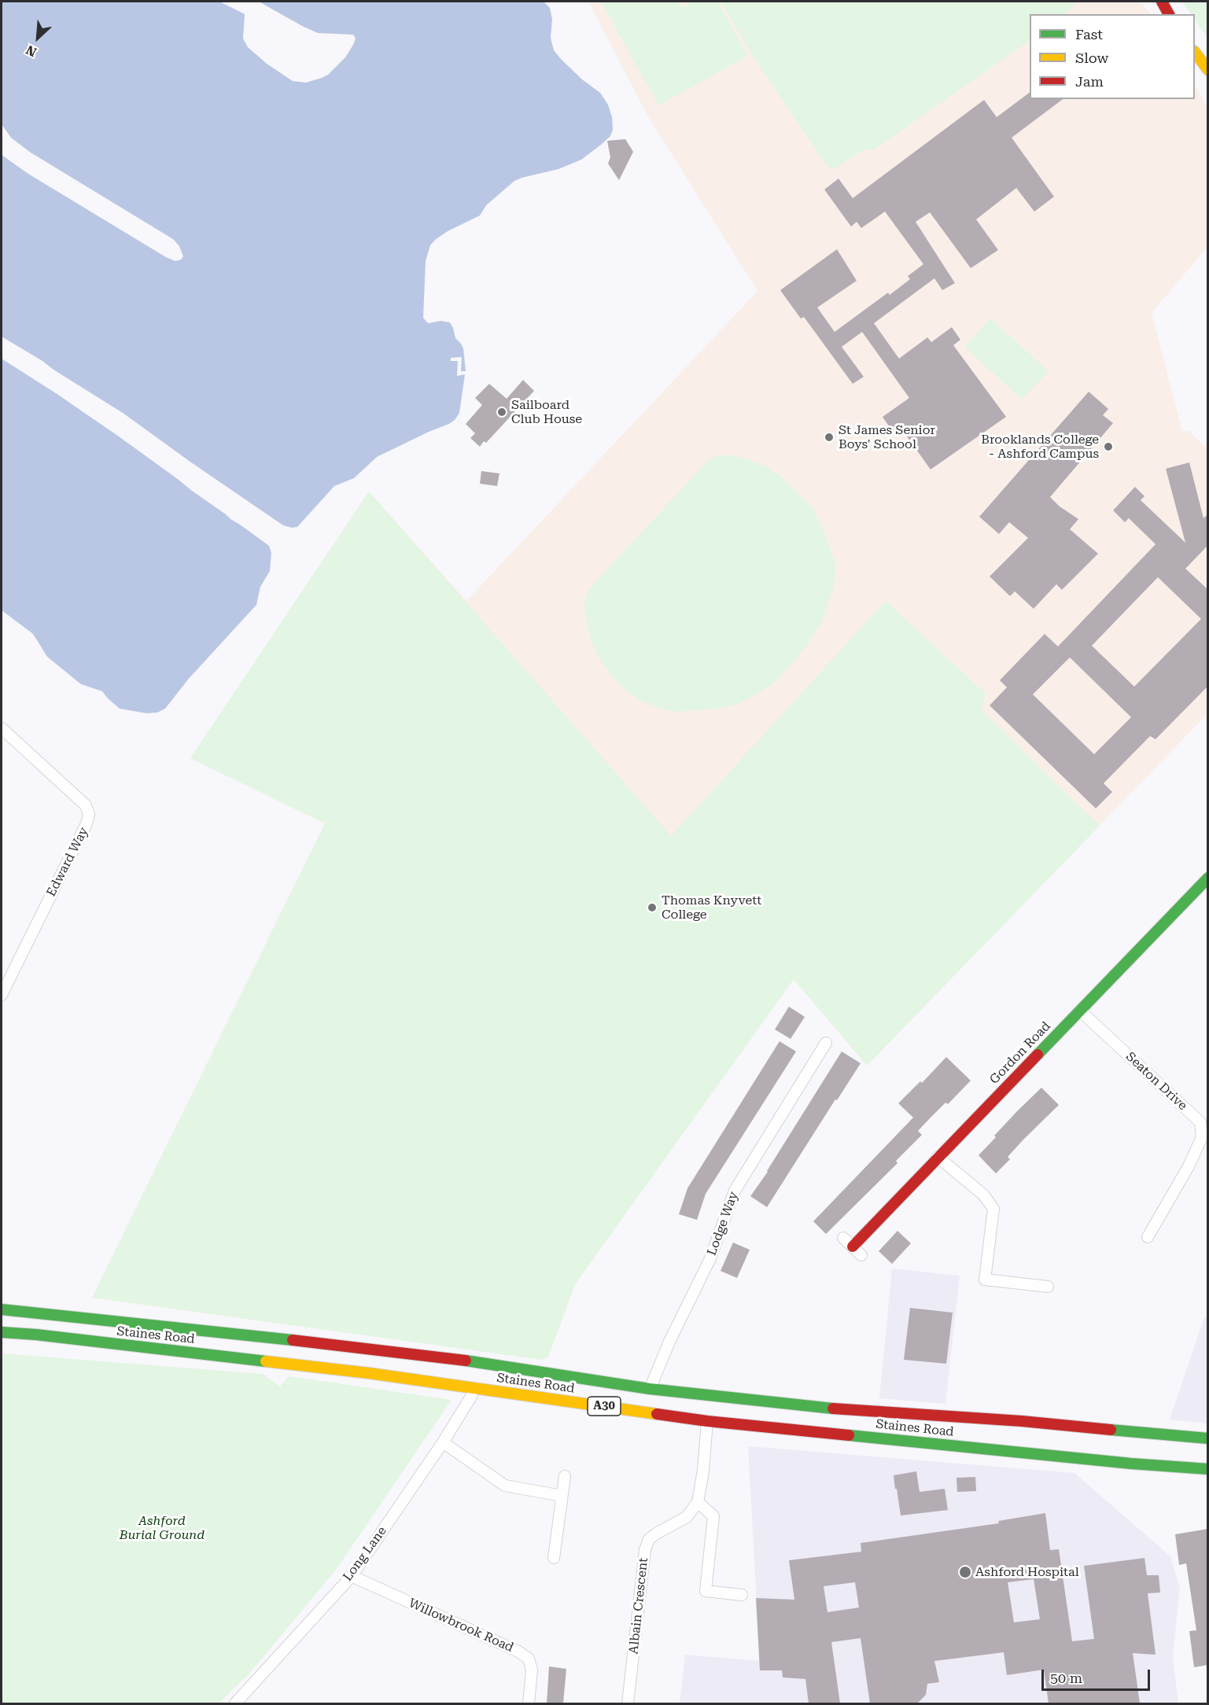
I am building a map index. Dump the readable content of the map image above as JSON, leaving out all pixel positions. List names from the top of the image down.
{
  "streets": {
    "main road": ["Gordon Road", "Staines Road", "A30"],
    "street": [
      "Edward Way",
      "Seaton Drive",
      "Lodge Way",
      "Long Lane",
      "Albain Crescent",
      "Willowbrook Road"
    ]
  },
  "crossings": [
    ["Gordon Road", "Seaton Drive"],
    ["Lodge Way", "Staines Road"],
    ["Staines Road", "Long Lane"],
    ["Long Lane", "Willowbrook Road"]
  ],
  "parks": ["Ashford Burial Ground"],
  "places": [
    "Sailboard Club House",
    "St James Senior Boys' School",
    "Brooklands College - Ashford Campus",
    "Thomas Knyvett College",
    "Ashford Hospital"
  ],
  "legend": ["Fast", "Slow", "Jam"],
  "scale_bar": "50 m",
  "north": "bottom left"
}
